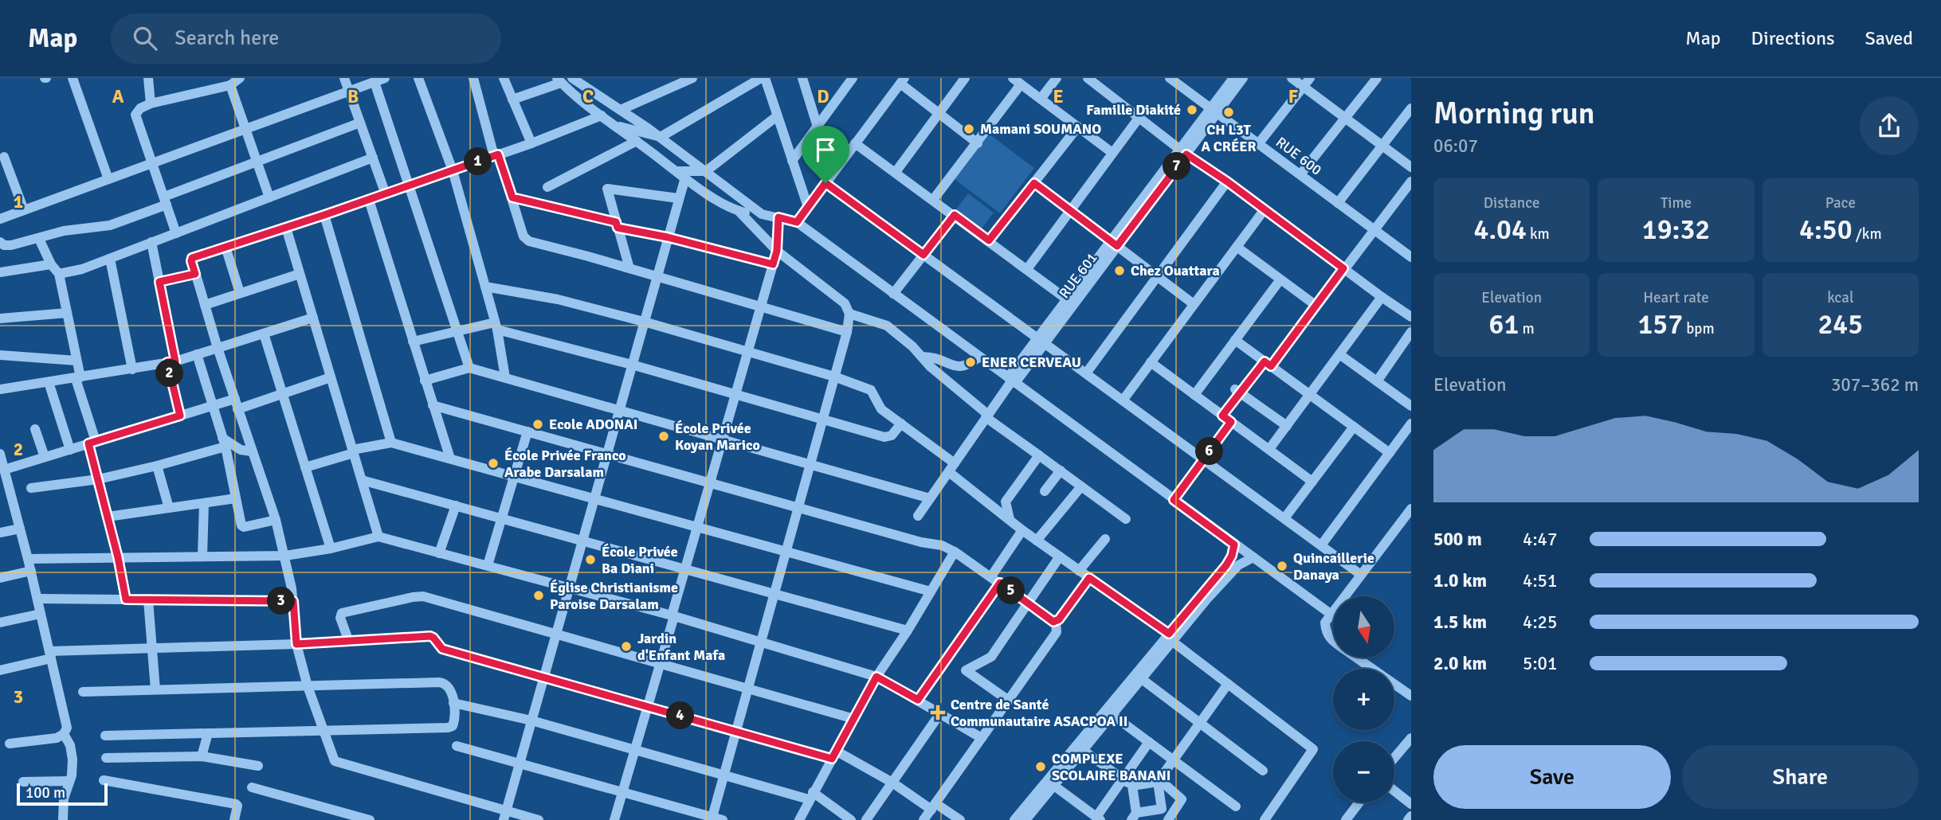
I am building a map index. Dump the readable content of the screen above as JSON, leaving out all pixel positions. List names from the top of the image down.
{
  "streets": {
    "street": ["RUE 600", "RUE 601"]
  },
  "crossings": [
    ["RUE 600", "RUE 601"]
  ],
  "places": {
    "other": [
      "Famille Diakité",
      "CH L3T A CRÉER",
      "Mamani SOUMANO",
      "Chez Ouattara",
      "ENER CERVEAU",
      "Ecole ADONAI",
      "École Privée Koyan Marico",
      "École Privée Franco Arabe Darsalam",
      "École Privée Ba Diani",
      "Quincaillerie Danaya",
      "Église Christianisme Paroise Darsalam",
      "Jardin d'Enfant Mafa",
      "COMPLEXE SCOLAIRE BANANI"
    ],
    "health": ["Centre de Santé Communautaire ASACPOA II"]
  },
  "scale_bar": "100 m",
  "north": "bottom",
  "page": {
    "header": "Map",
    "search": "Search here",
    "nav": ["Map", "Directions", "Saved"],
    "heading": ["Morning run", "06:07"],
    "pins": [
      "1",
      "7",
      "2",
      "6",
      "5",
      "3",
      "4"
    ],
    "stats": [
      ["Distance", "4.04 km"],
      ["Time", "19:32"],
      ["Pace", "4:50 /km"],
      ["Elevation", "61 m"],
      ["Heart rate", "157 bpm"],
      ["kcal", "245"]
    ],
    "chart": ["Elevation", "307–362 m"],
    "list": [
      {
        "name": "500 m",
        "note": "4:47"
      },
      {
        "name": "1.0 km",
        "note": "4:51"
      },
      {
        "name": "1.5 km",
        "note": "4:25"
      },
      {
        "name": "2.0 km",
        "note": "5:01"
      }
    ],
    "map_buttons": ["+", "−"],
    "buttons": ["Save", "Share"],
    "scale": "100 m"
  },
  "grid": {
    "columns": [
      "A",
      "B",
      "C",
      "D",
      "E",
      "F"
    ],
    "rows": ["1", "2", "3"]
  }
}
